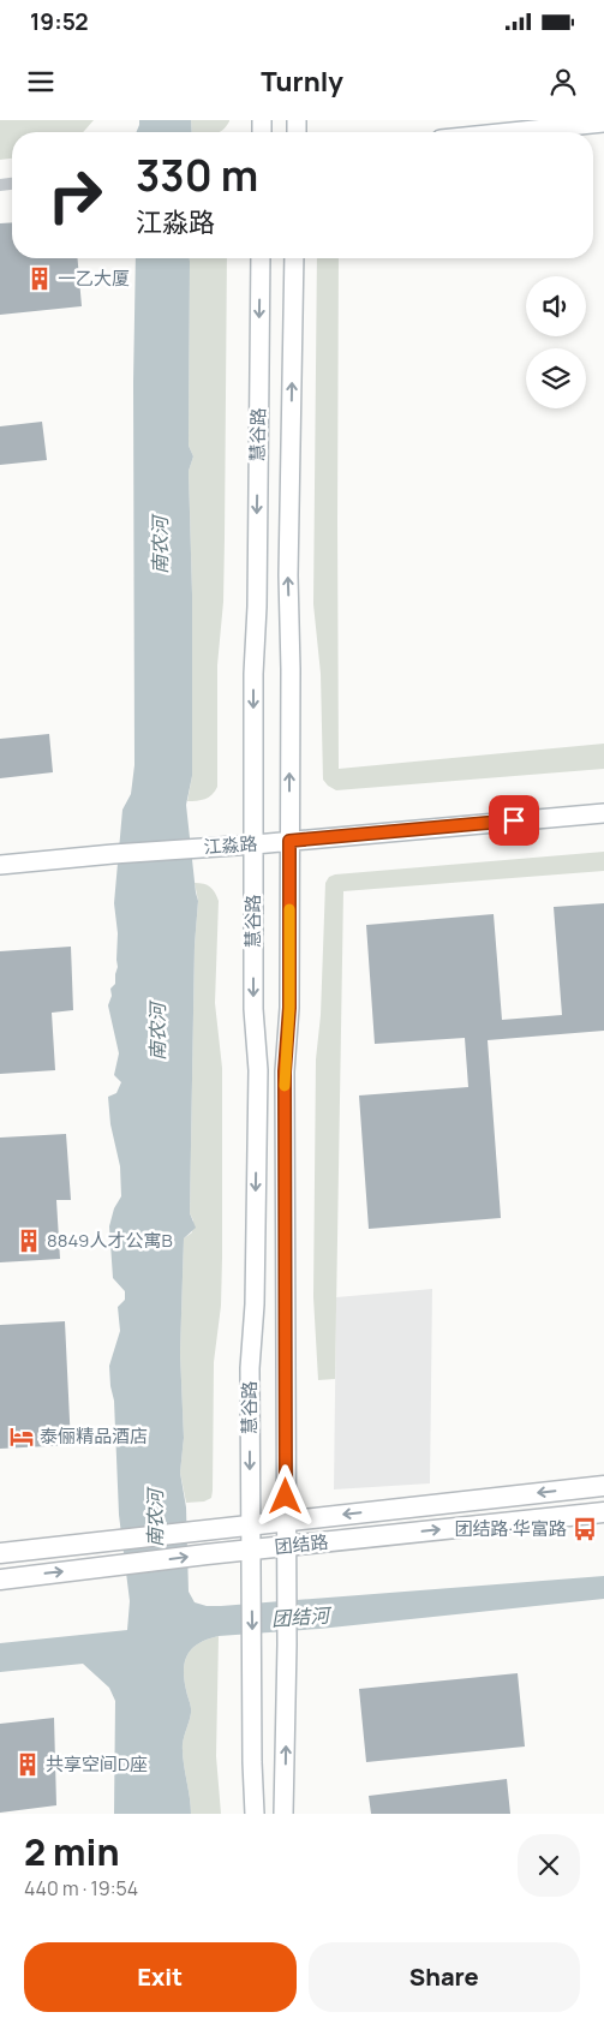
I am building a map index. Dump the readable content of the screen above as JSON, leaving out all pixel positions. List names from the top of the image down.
{
  "streets": {
    "main road": ["慧谷路", "江淼路", "团结路"]
  },
  "crossings": [
    ["慧谷路", "江淼路"],
    ["慧谷路", "团结路"]
  ],
  "water": ["南农河", "团结河"],
  "places": {
    "building": ["一乙大厦", "8849人才公寓B", "共享空间D座"],
    "hotel": ["泰俪精品酒店"],
    "bus stop": ["团结路·华富路"]
  },
  "page": {
    "status": "19:52",
    "header": "Turnly",
    "turn": ["330 m", "江淼路"],
    "heading": ["2 min", "440 m · 19:54"],
    "buttons": ["Exit", "Share"]
  }
}
